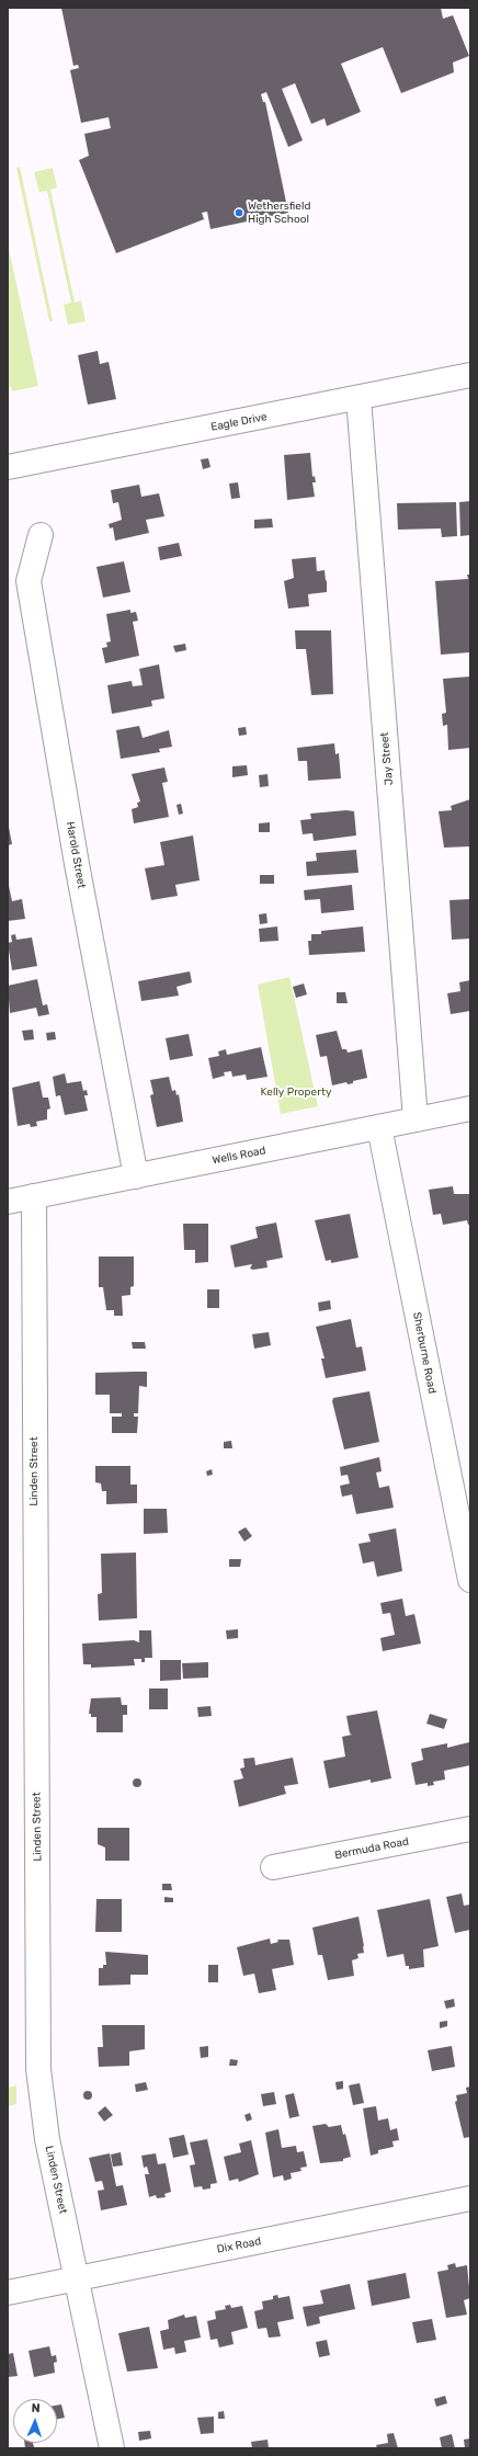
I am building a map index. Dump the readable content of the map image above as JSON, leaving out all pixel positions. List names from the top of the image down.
{
  "streets": {
    "street": [
      "Eagle Drive",
      "Jay Street",
      "Harold Street",
      "Wells Road",
      "Sherburne Road",
      "Linden Street",
      "Bermuda Road",
      "Dix Road"
    ]
  },
  "crossings": [
    ["Eagle Drive", "Jay Street"],
    ["Jay Street", "Wells Road"],
    ["Harold Street", "Wells Road"],
    ["Wells Road", "Sherburne Road"],
    ["Wells Road", "Linden Street"],
    ["Linden Street", "Dix Road"]
  ],
  "parks": ["Kelly Property"],
  "places": ["Wethersfield High School"],
  "north": "top"
}
